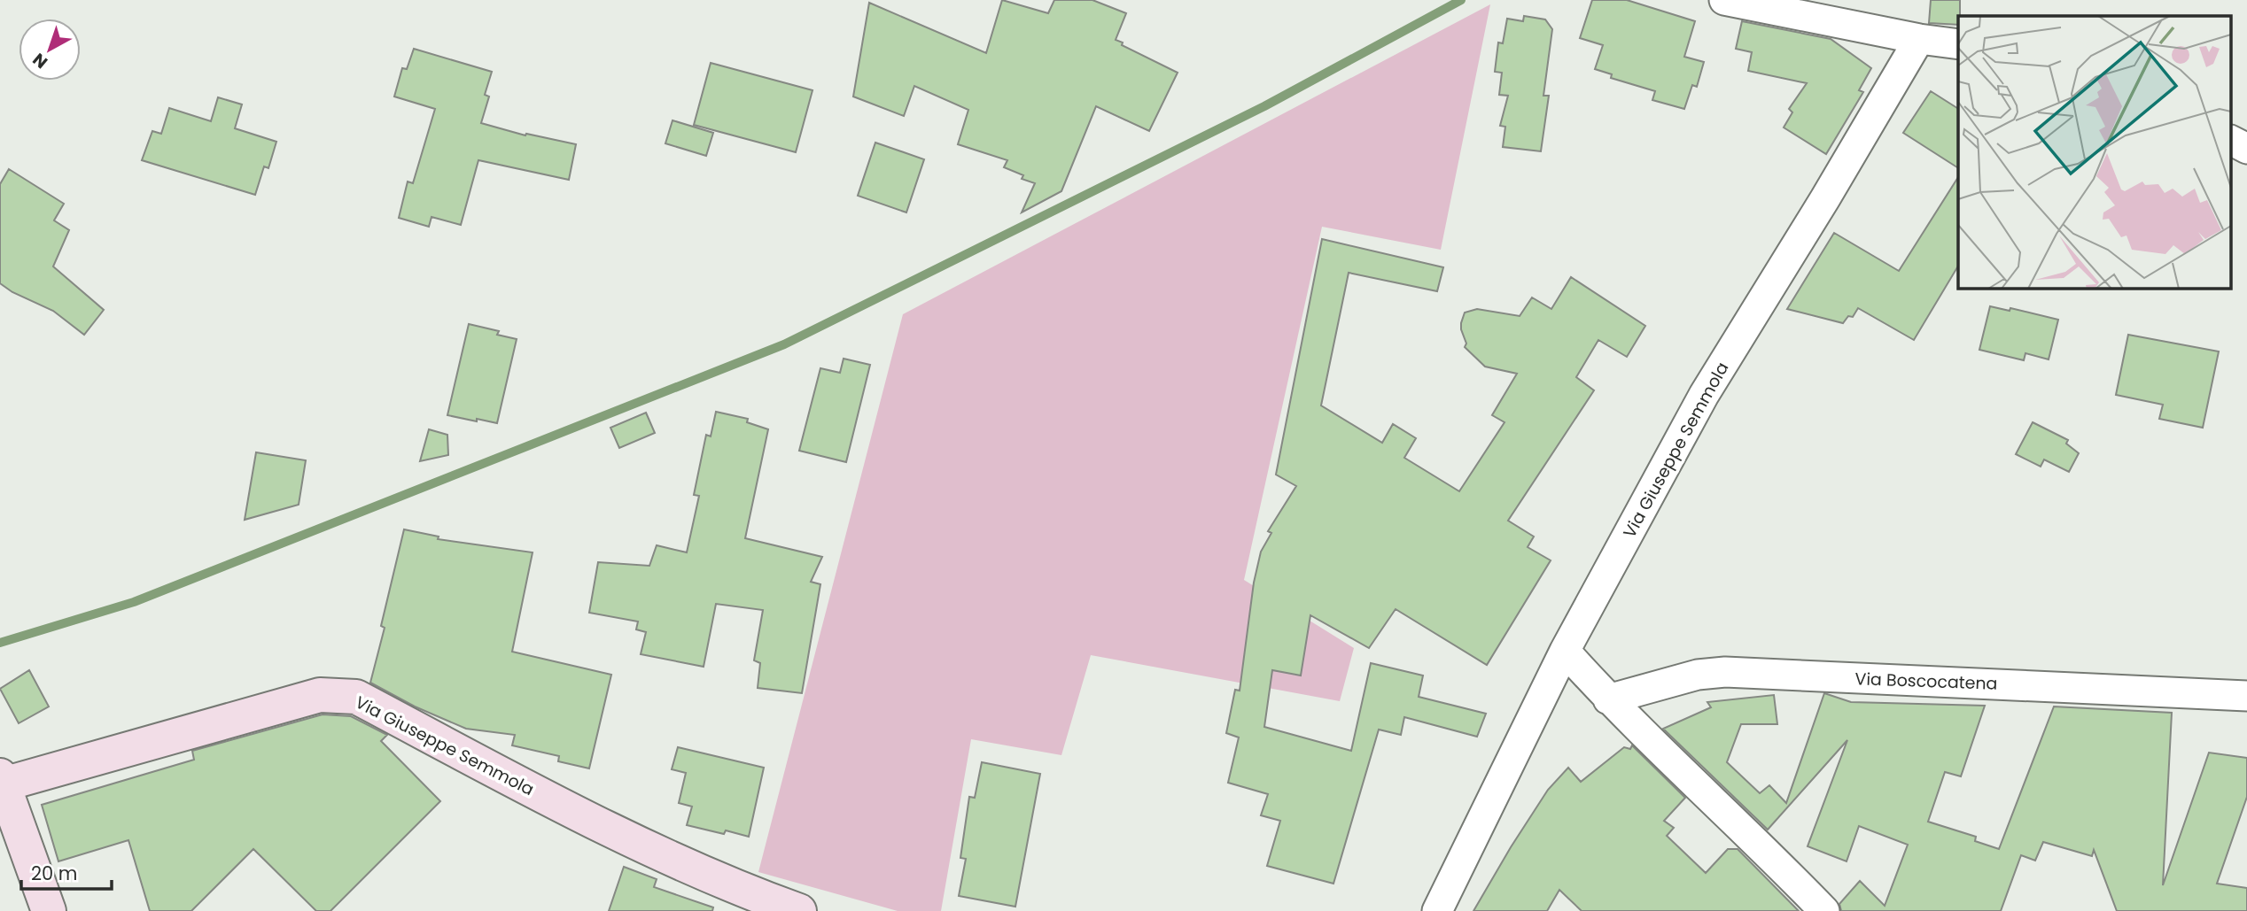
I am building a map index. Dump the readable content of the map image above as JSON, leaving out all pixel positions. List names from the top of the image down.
{
  "streets": {
    "street": ["Via Giuseppe Semmola", "Via Boscocatena"]
  },
  "scale_bar": "20 m",
  "north": "bottom left"
}
